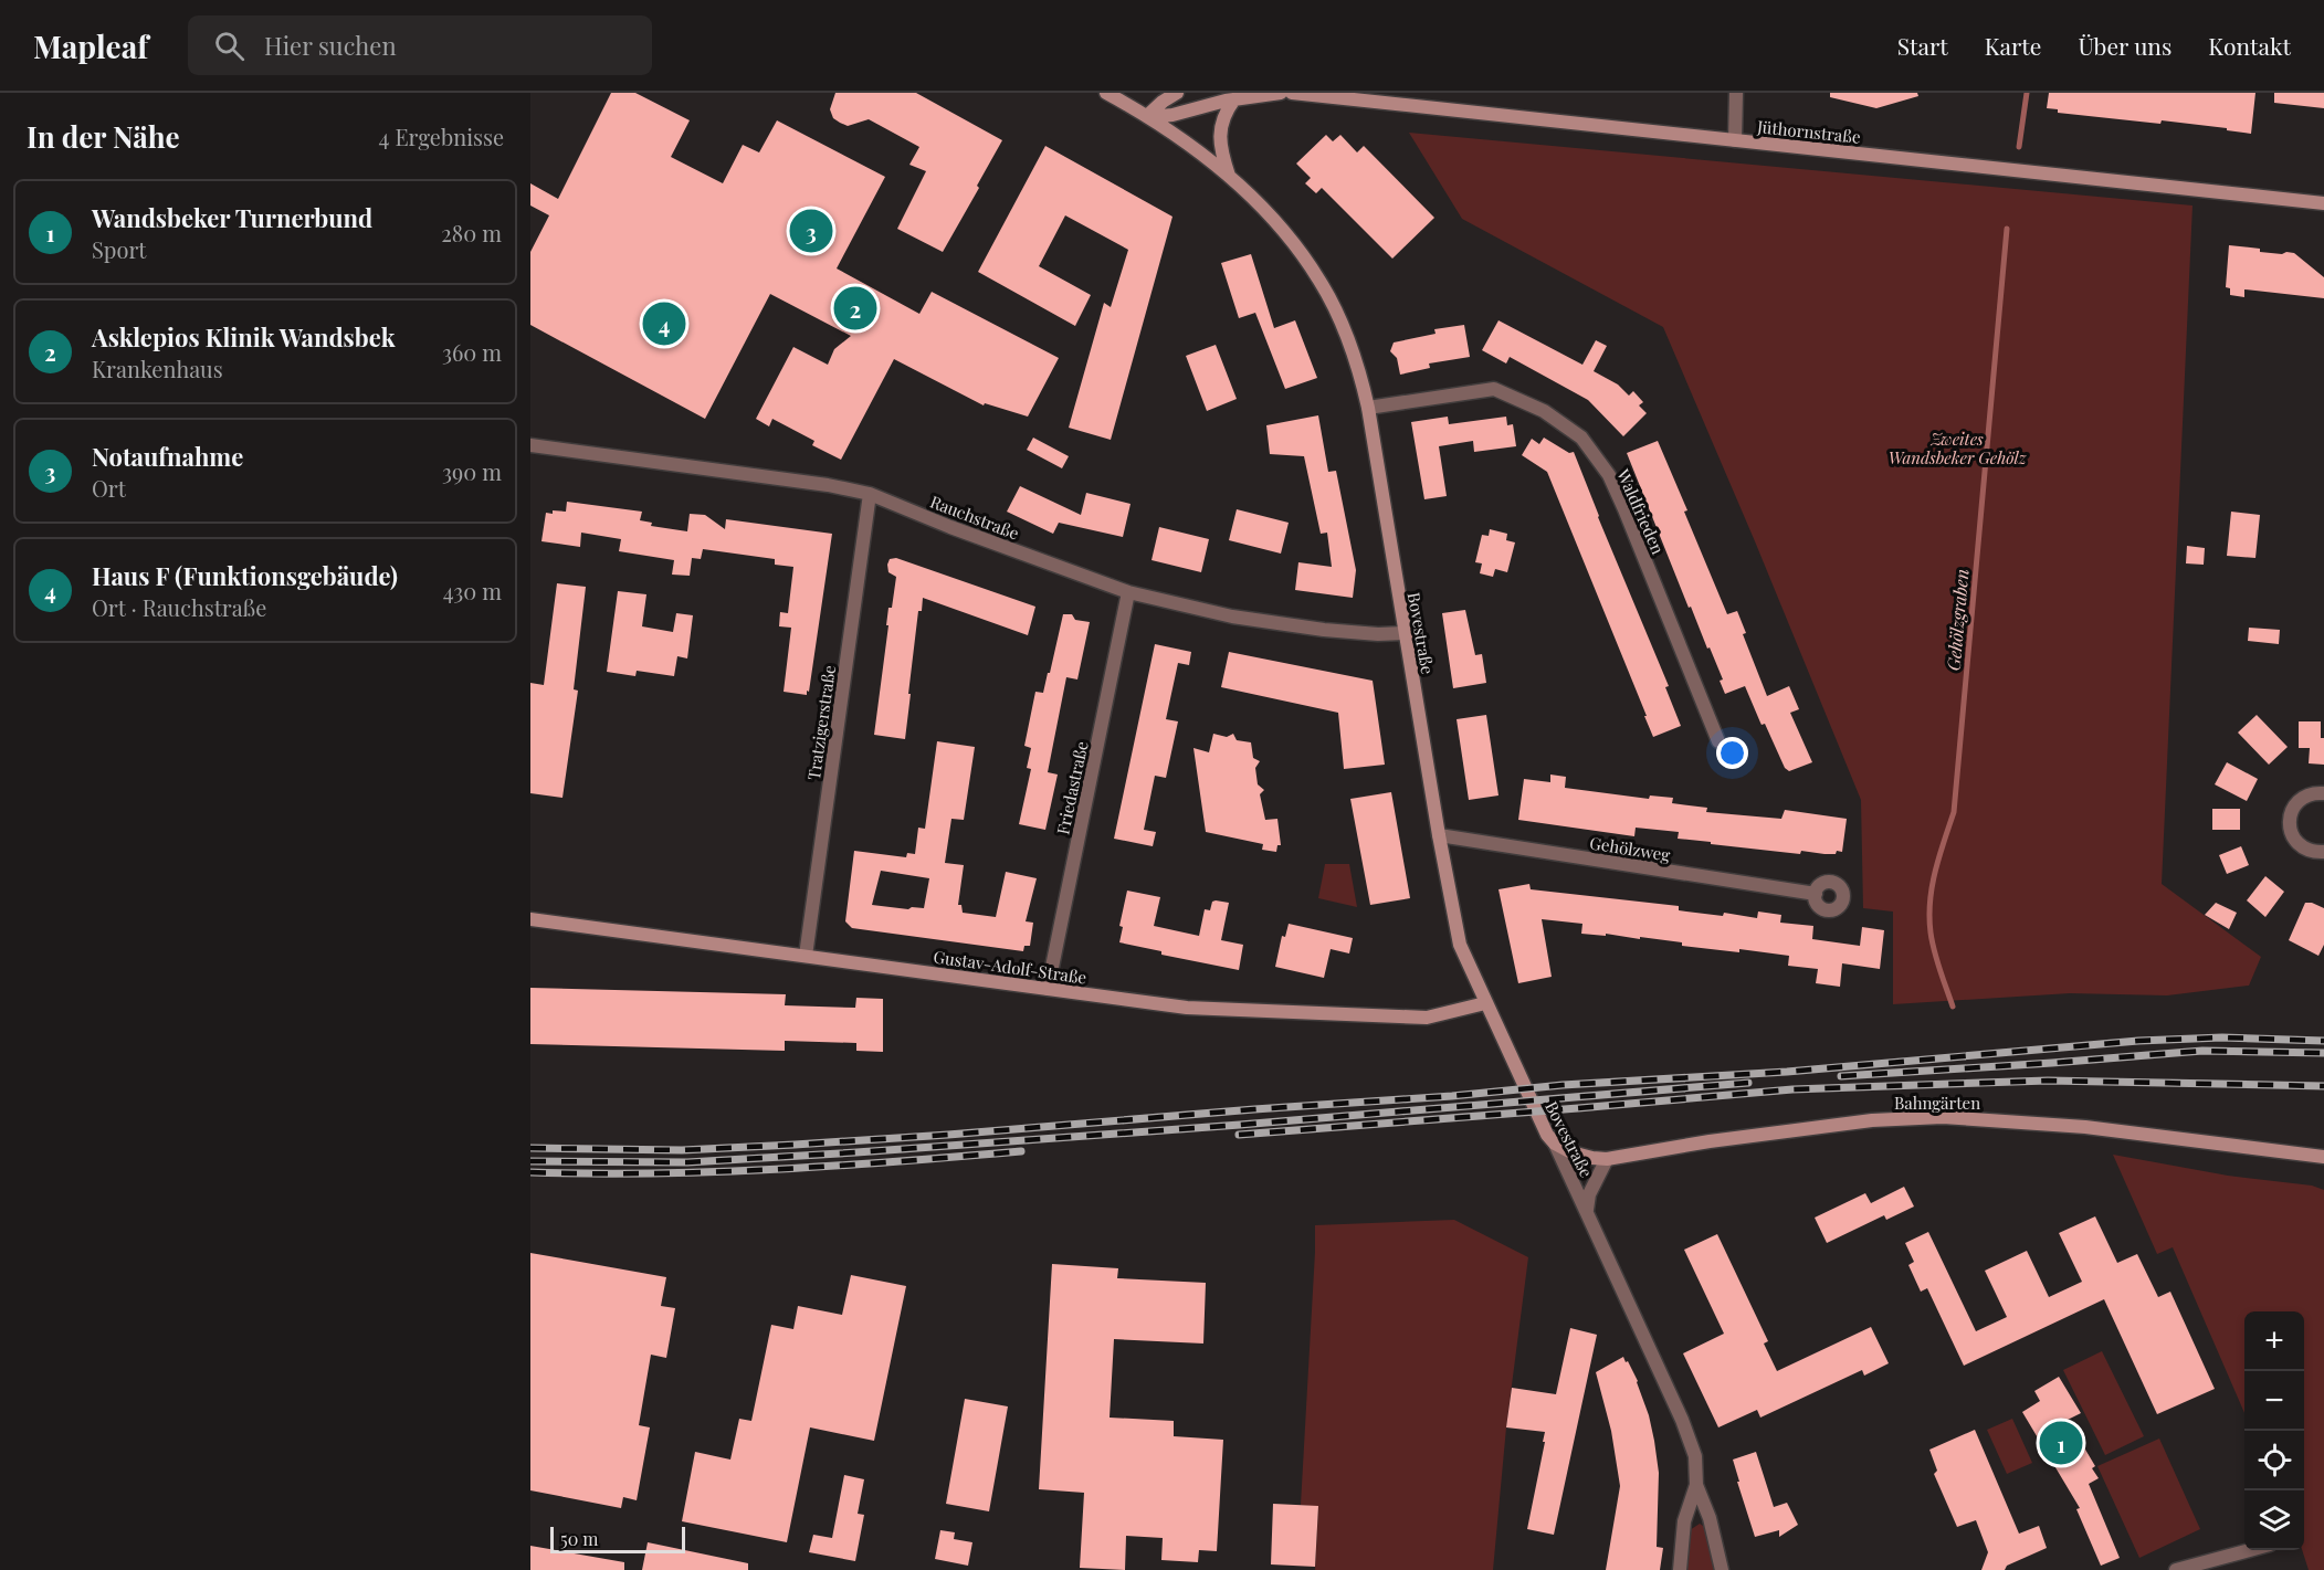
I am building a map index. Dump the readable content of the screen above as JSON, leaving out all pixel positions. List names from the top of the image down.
{
  "streets": {
    "street": [
      "Jüthornstraße",
      "Waldfrieden",
      "Rauchstraße",
      "Bovestraße",
      "Tratzigerstraße",
      "Friedastraße",
      "Gehölzweg",
      "Gustav-Adolf-Straße",
      "Bahngärten"
    ]
  },
  "crossings": [
    ["Waldfrieden", "Bovestraße"],
    ["Rauchstraße", "Bovestraße"],
    ["Rauchstraße", "Tratzigerstraße"],
    ["Rauchstraße", "Friedastraße"],
    ["Bovestraße", "Gehölzweg"],
    ["Bovestraße", "Gustav-Adolf-Straße"],
    ["Bovestraße", "Bahngärten"],
    ["Tratzigerstraße", "Gustav-Adolf-Straße"],
    ["Friedastraße", "Gustav-Adolf-Straße"]
  ],
  "water": ["Gehölzgraben"],
  "parks": ["Zweites Wandsbeker Gehölz"],
  "scale_bar": "50 m",
  "page": {
    "header": "Mapleaf",
    "search": "Hier suchen",
    "nav": [
      "Start",
      "Karte",
      "Über uns",
      "Kontakt"
    ],
    "heading": ["In der Nähe", "4 Ergebnisse"],
    "list": [
      {
        "mark": "1",
        "name": "Wandsbeker Turnerbund",
        "note": "Sport",
        "value": "280 m"
      },
      {
        "mark": "2",
        "name": "Asklepios Klinik Wandsbek",
        "note": "Krankenhaus",
        "value": "360 m"
      },
      {
        "mark": "3",
        "name": "Notaufnahme",
        "note": "Ort",
        "value": "390 m"
      },
      {
        "mark": "4",
        "name": "Haus F (Funktionsgebäude)",
        "note": "Ort · Rauchstraße",
        "value": "430 m"
      }
    ],
    "pins": [
      "3",
      "2",
      "4",
      "1"
    ],
    "map_buttons": ["+", "−"],
    "scale": "50 m"
  }
}
